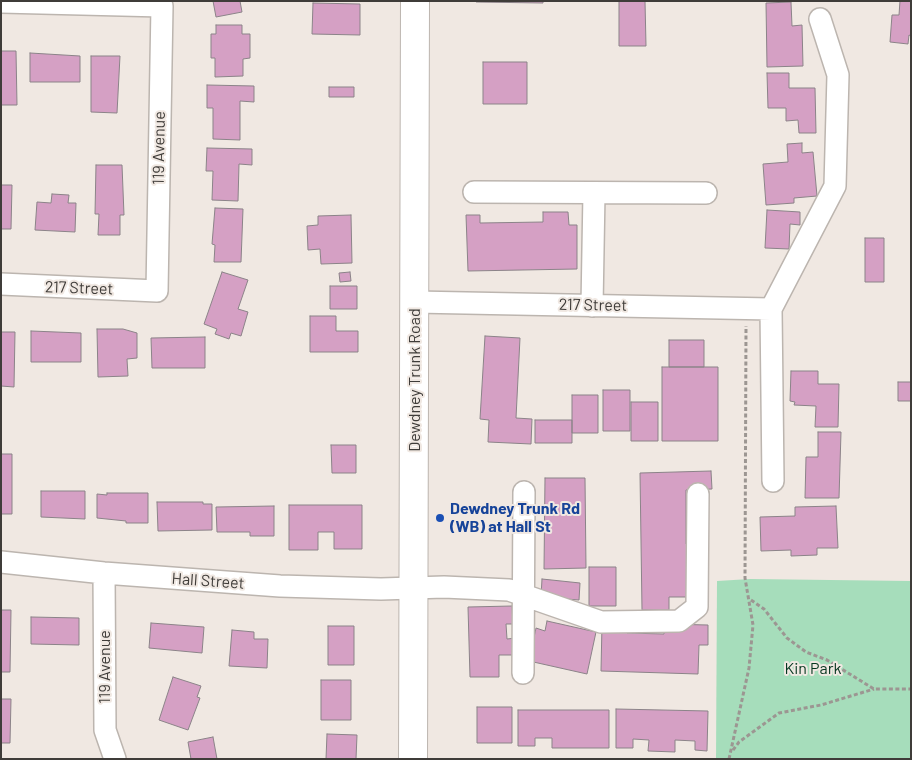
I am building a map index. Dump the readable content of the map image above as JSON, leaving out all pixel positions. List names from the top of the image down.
{
  "streets": {
    "main road": ["Dewdney Trunk Road"],
    "street": ["119 Avenue", "217 Street", "Hall Street"]
  },
  "crossings": [
    ["119 Avenue", "217 Street"],
    ["119 Avenue", "Hall Street"],
    ["217 Street", "Dewdney Trunk Road"],
    ["Dewdney Trunk Road", "Hall Street"]
  ],
  "parks": ["Kin Park"],
  "places": ["Dewdney Trunk Rd (WB) at Hall St"]
}
